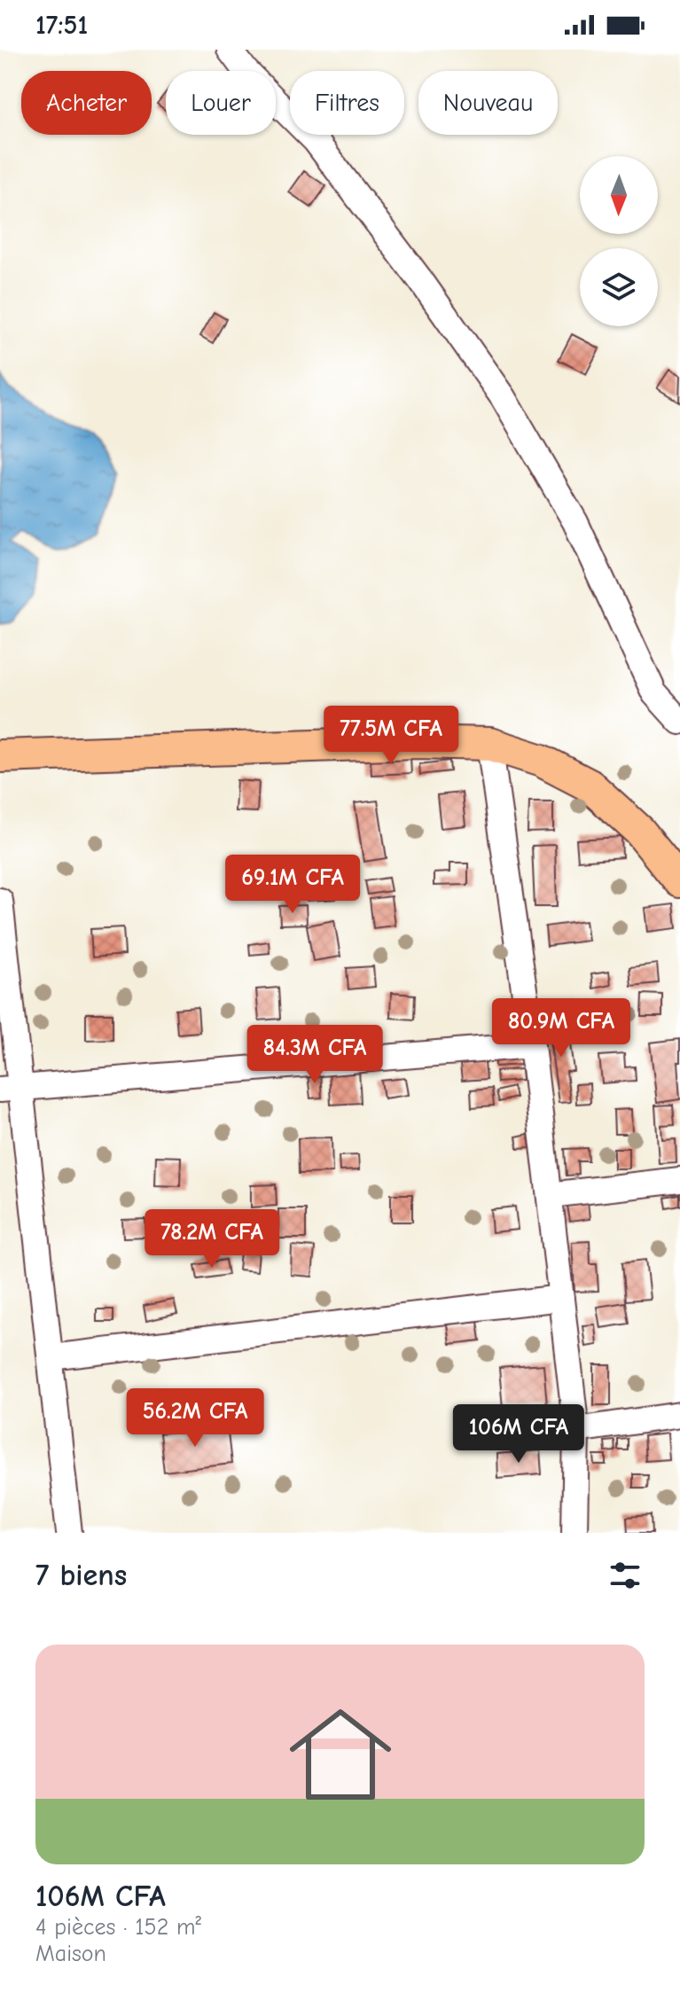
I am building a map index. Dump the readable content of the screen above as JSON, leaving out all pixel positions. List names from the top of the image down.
{
  "north": "bottom",
  "page": {
    "status": "17:51",
    "chip": [
      "Acheter",
      "Louer",
      "Filtres",
      "Nouveau"
    ],
    "price": [
      "77.5M CFA",
      "69.1M CFA",
      "80.9M CFA",
      "84.3M CFA",
      "78.2M CFA",
      "56.2M CFA",
      "106M CFA"
    ],
    "heading": "7 biens",
    "list": [
      {
        "name": "106M CFA",
        "note": "4 pièces · 152 m² · Maison"
      }
    ]
  }
}
